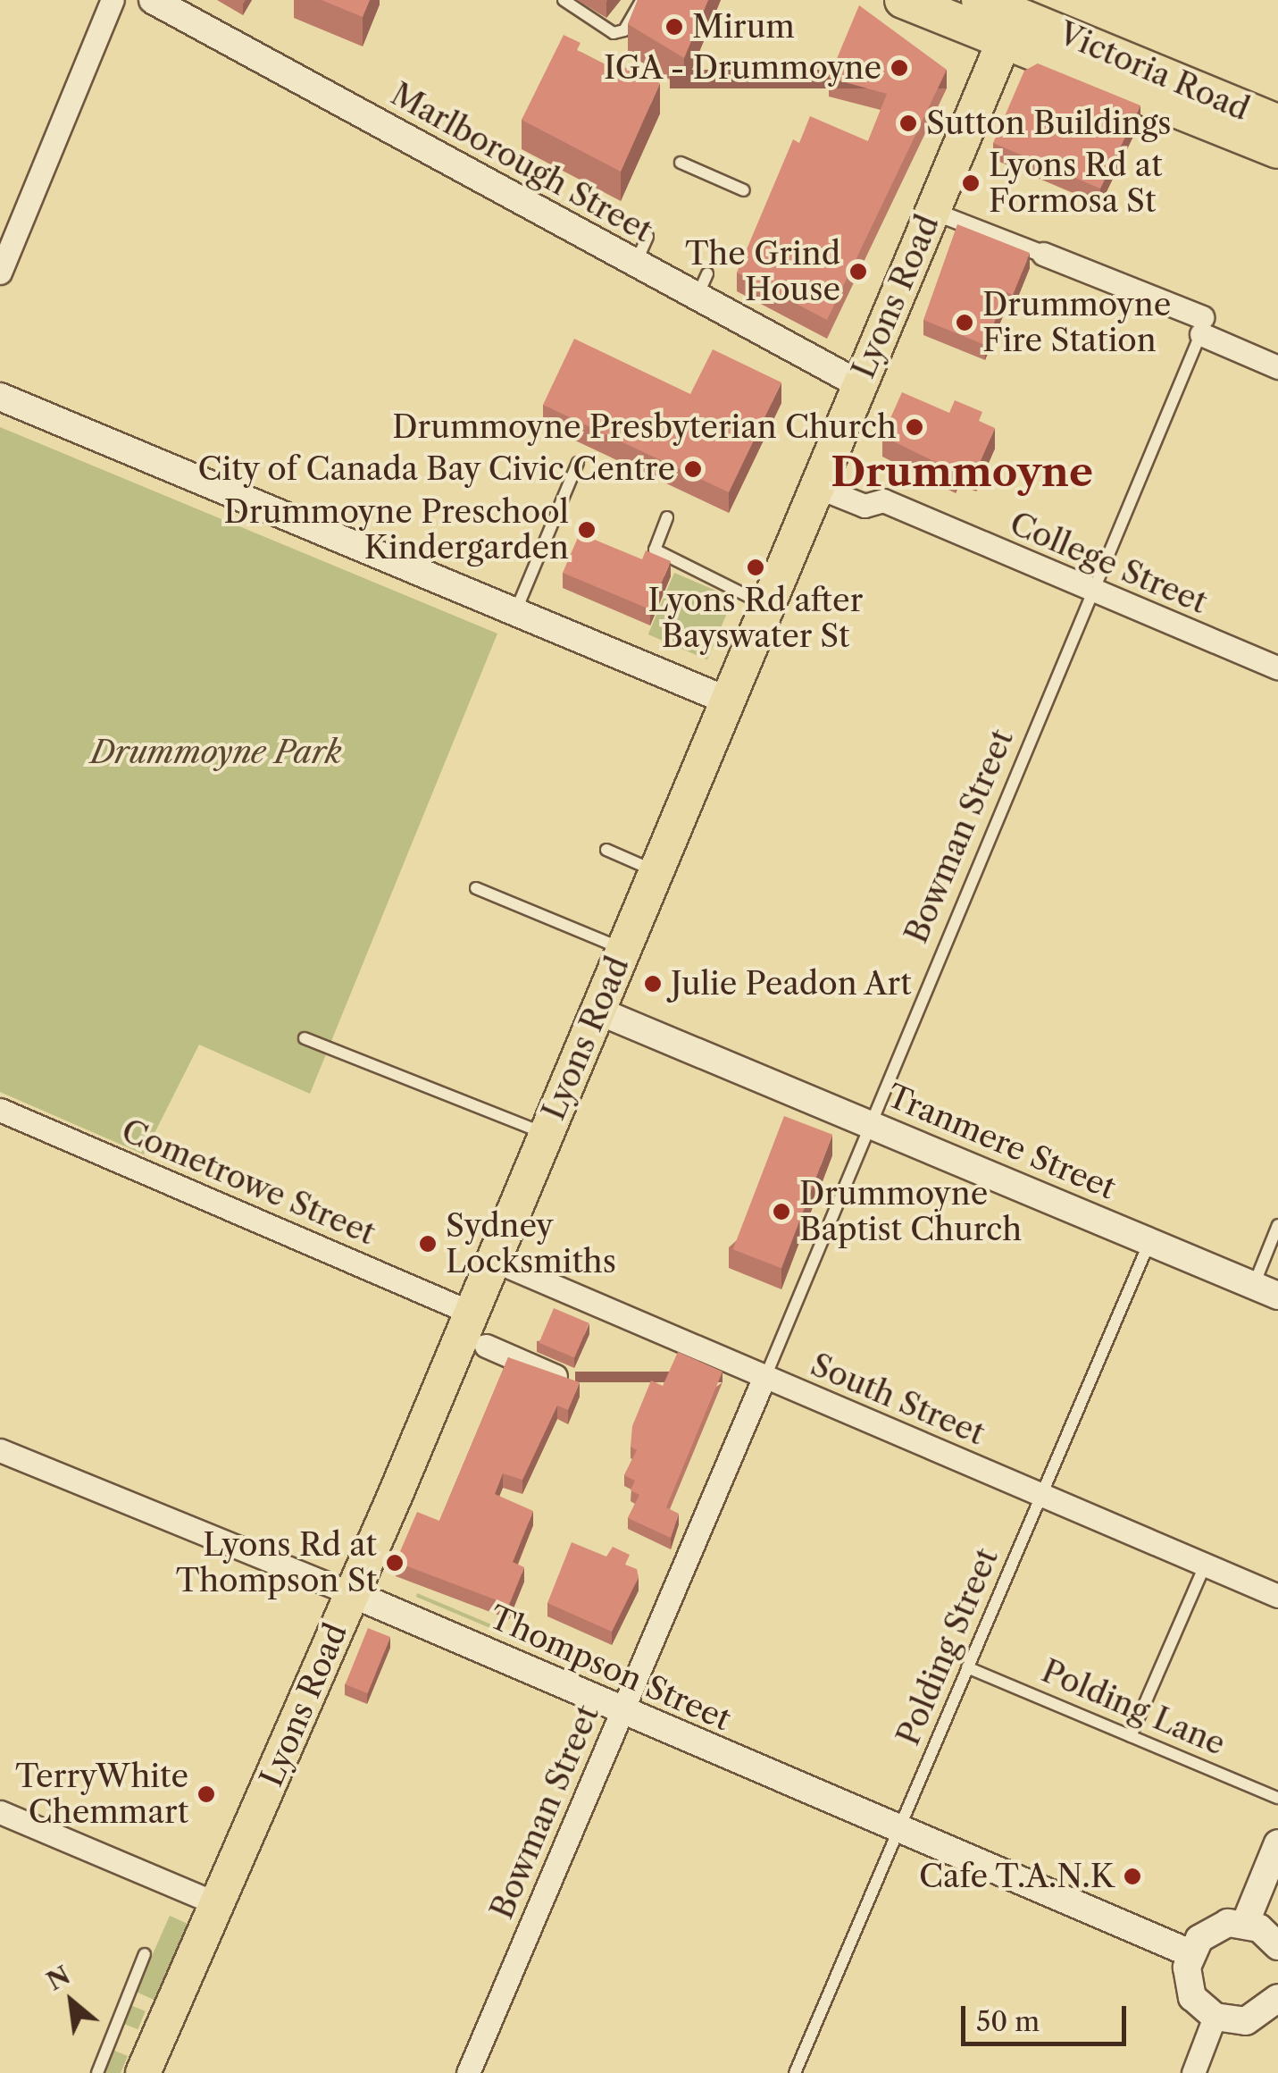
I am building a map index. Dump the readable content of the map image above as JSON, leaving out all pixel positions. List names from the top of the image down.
{
  "streets": {
    "highway": ["Victoria Road"],
    "main road": ["Lyons Road"],
    "street": [
      "Marlborough Street",
      "College Street",
      "Bowman Street",
      "Tranmere Street",
      "Cometrowe Street",
      "South Street",
      "Thompson Street"
    ],
    "lane": ["Polding Street", "Polding Lane"]
  },
  "crossings": [
    ["Victoria Road", "Lyons Road"],
    ["Marlborough Street", "Lyons Road"],
    ["Lyons Road", "College Street"],
    ["Lyons Road", "Tranmere Street"],
    ["Lyons Road", "Cometrowe Street"],
    ["Lyons Road", "South Street"],
    ["Lyons Road", "Thompson Street"],
    ["College Street", "Bowman Street"],
    ["Bowman Street", "Tranmere Street"],
    ["Bowman Street", "South Street"],
    ["Bowman Street", "Thompson Street"],
    ["Tranmere Street", "Polding Street"],
    ["South Street", "Polding Street"],
    ["Polding Street", "Thompson Street"],
    ["Polding Street", "Polding Lane"]
  ],
  "districts": ["Drummoyne"],
  "parks": ["Drummoyne Park"],
  "places": [
    "Mirum",
    "IGA - Drummoyne",
    "Sutton Buildings",
    "Lyons Rd at Formosa St",
    "The Grind House",
    "Drummoyne Fire Station",
    "Drummoyne Presbyterian Church",
    "City of Canada Bay Civic Centre",
    "Drummoyne Preschool Kindergarden",
    "Lyons Rd after Bayswater St",
    "Julie Peadon Art",
    "Drummoyne Baptist Church",
    "Sydney Locksmiths",
    "Lyons Rd at Thompson St",
    "TerryWhite Chemmart",
    "Cafe T.A.N.K"
  ],
  "scale_bar": "50 m",
  "north": "top left"
}
